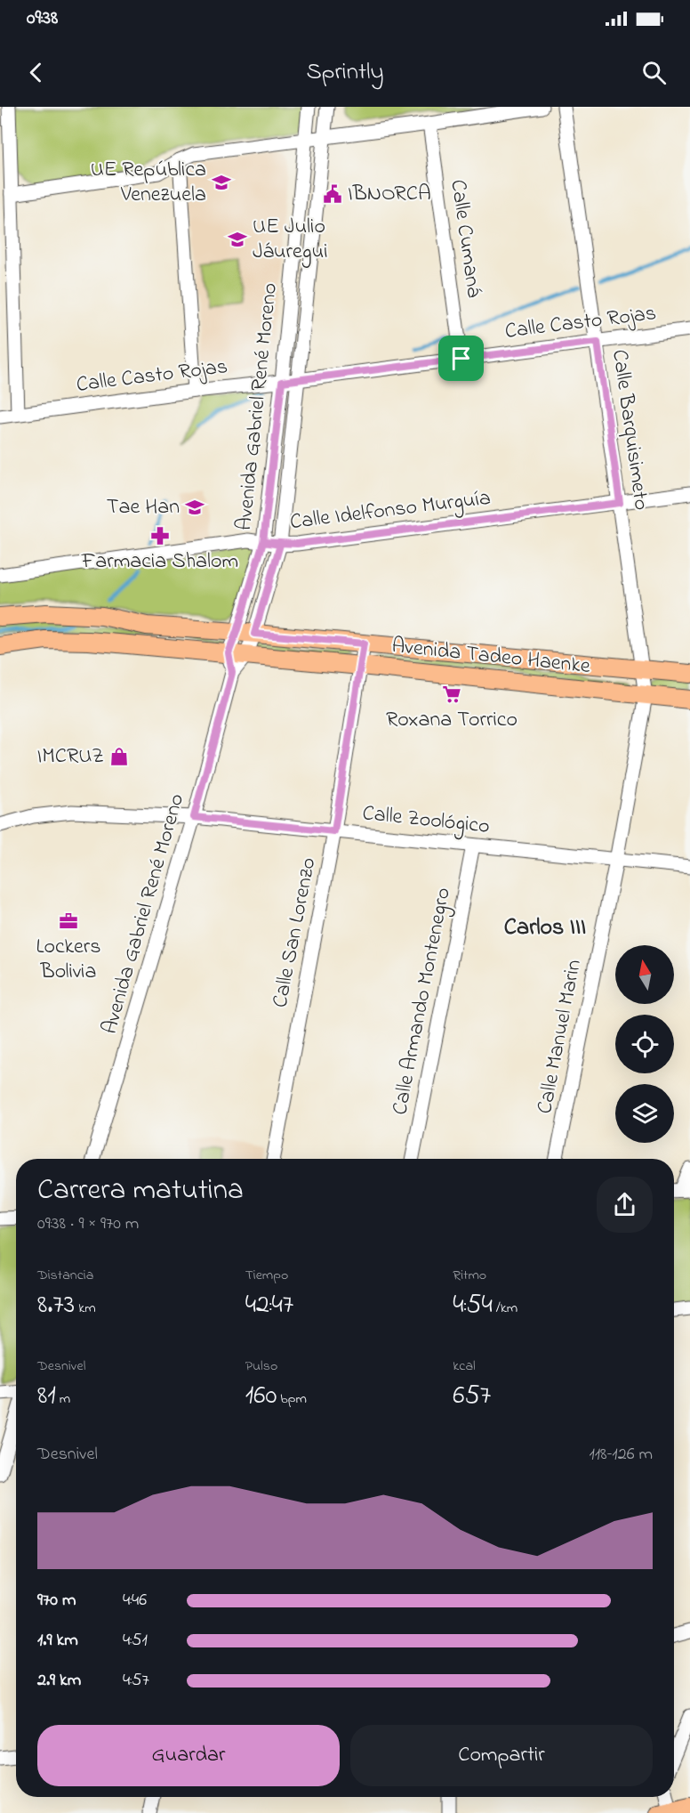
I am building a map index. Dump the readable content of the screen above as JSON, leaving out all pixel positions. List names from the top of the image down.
{
  "streets": {
    "main road": ["Avenida Tadeo Haenke"],
    "street": [
      "Calle Cumaná",
      "Calle Casto Rojas",
      "Avenida Gabriel René Moreno",
      "Calle Barquisimeto",
      "Calle Idelfonso Murguía",
      "Calle Zoológico",
      "Calle San Lorenzo",
      "Calle Armando Montenegro",
      "Calle Manuel Marin"
    ]
  },
  "crossings": [
    ["Calle Cumaná", "Calle Casto Rojas"],
    ["Calle Casto Rojas", "Avenida Gabriel René Moreno"],
    ["Calle Casto Rojas", "Calle Barquisimeto"],
    ["Avenida Gabriel René Moreno", "Calle Idelfonso Murguía"],
    ["Avenida Gabriel René Moreno", "Avenida Tadeo Haenke"],
    ["Avenida Gabriel René Moreno", "Calle Zoológico"],
    ["Calle Barquisimeto", "Calle Idelfonso Murguía"],
    ["Calle Barquisimeto", "Avenida Tadeo Haenke"],
    ["Calle Barquisimeto", "Calle Manuel Marin"],
    ["Avenida Tadeo Haenke", "Calle San Lorenzo"],
    ["Avenida Tadeo Haenke", "Calle Manuel Marin"],
    ["Calle Zoológico", "Calle San Lorenzo"],
    ["Calle Zoológico", "Calle Armando Montenegro"],
    ["Calle Zoológico", "Calle Manuel Marin"]
  ],
  "districts": ["Carlos III"],
  "places": {
    "school or university": ["UE República Venezuela", "UE Julio Jáuregui", "Tae Han"],
    "public building": ["IBNORCA"],
    "pharmacy": ["Farmacia Shalom"],
    "supermarket": ["Roxana Torrico"],
    "shop": ["IMCRUZ"],
    "office": ["Lockers Bolivia"]
  },
  "north": "top",
  "page": {
    "status": "09:38",
    "header": "Sprintly",
    "heading": ["Carrera matutina", "09:38 · 9 × 970 m"],
    "stats": [
      ["Distancia", "8.73 km"],
      ["Tiempo", "42:47"],
      ["Ritmo", "4:54 /km"],
      ["Desnivel", "81 m"],
      ["Pulso", "160 bpm"],
      ["kcal", "657"]
    ],
    "chart": ["Desnivel", "118–126 m"],
    "list": [
      {
        "name": "970 m",
        "note": "4:46"
      },
      {
        "name": "1.9 km",
        "note": "4:51"
      },
      {
        "name": "2.9 km",
        "note": "4:57"
      }
    ],
    "buttons": ["Guardar", "Compartir"]
  }
}
